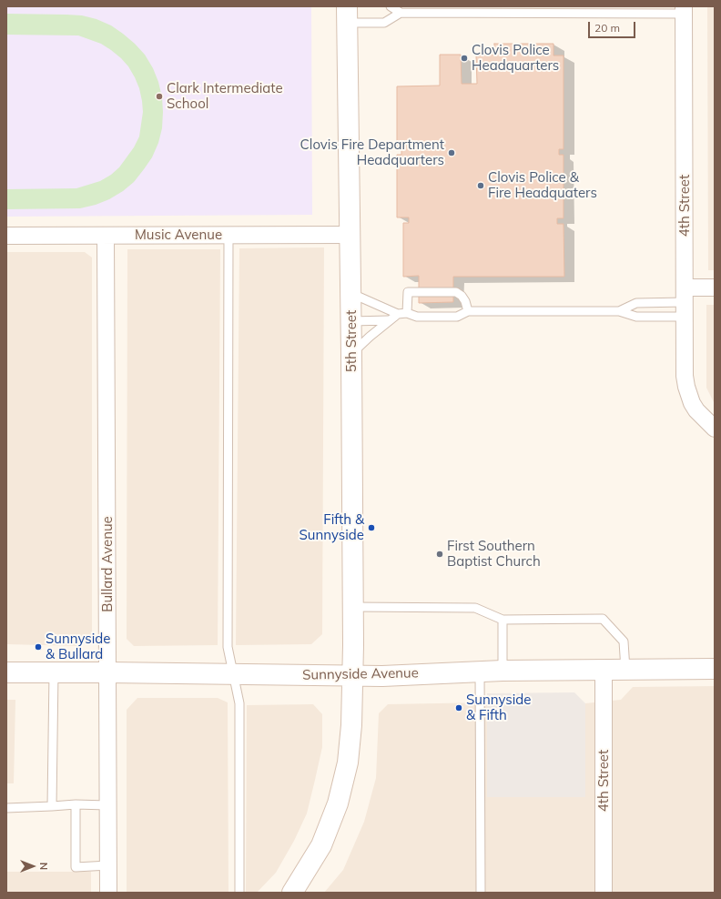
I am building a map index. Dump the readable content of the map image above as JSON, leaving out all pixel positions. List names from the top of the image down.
{
  "streets": {
    "main road": ["5th Street", "Sunnyside Avenue"],
    "street": ["4th Street", "Music Avenue", "Bullard Avenue"]
  },
  "crossings": [
    ["4th Street", "Sunnyside Avenue"],
    ["Music Avenue", "5th Street"],
    ["Music Avenue", "Bullard Avenue"],
    ["5th Street", "Sunnyside Avenue"],
    ["Bullard Avenue", "Sunnyside Avenue"]
  ],
  "places": [
    "Clovis Police Headquarters",
    "Clark Intermediate School",
    "Clovis Fire Department Headquarters",
    "Clovis Police & Fire Headquaters",
    "Fifth & Sunnyside",
    "First Southern Baptist Church",
    "Sunnyside & Bullard",
    "Sunnyside & Fifth"
  ],
  "scale_bar": "20 m",
  "north": "right"
}
